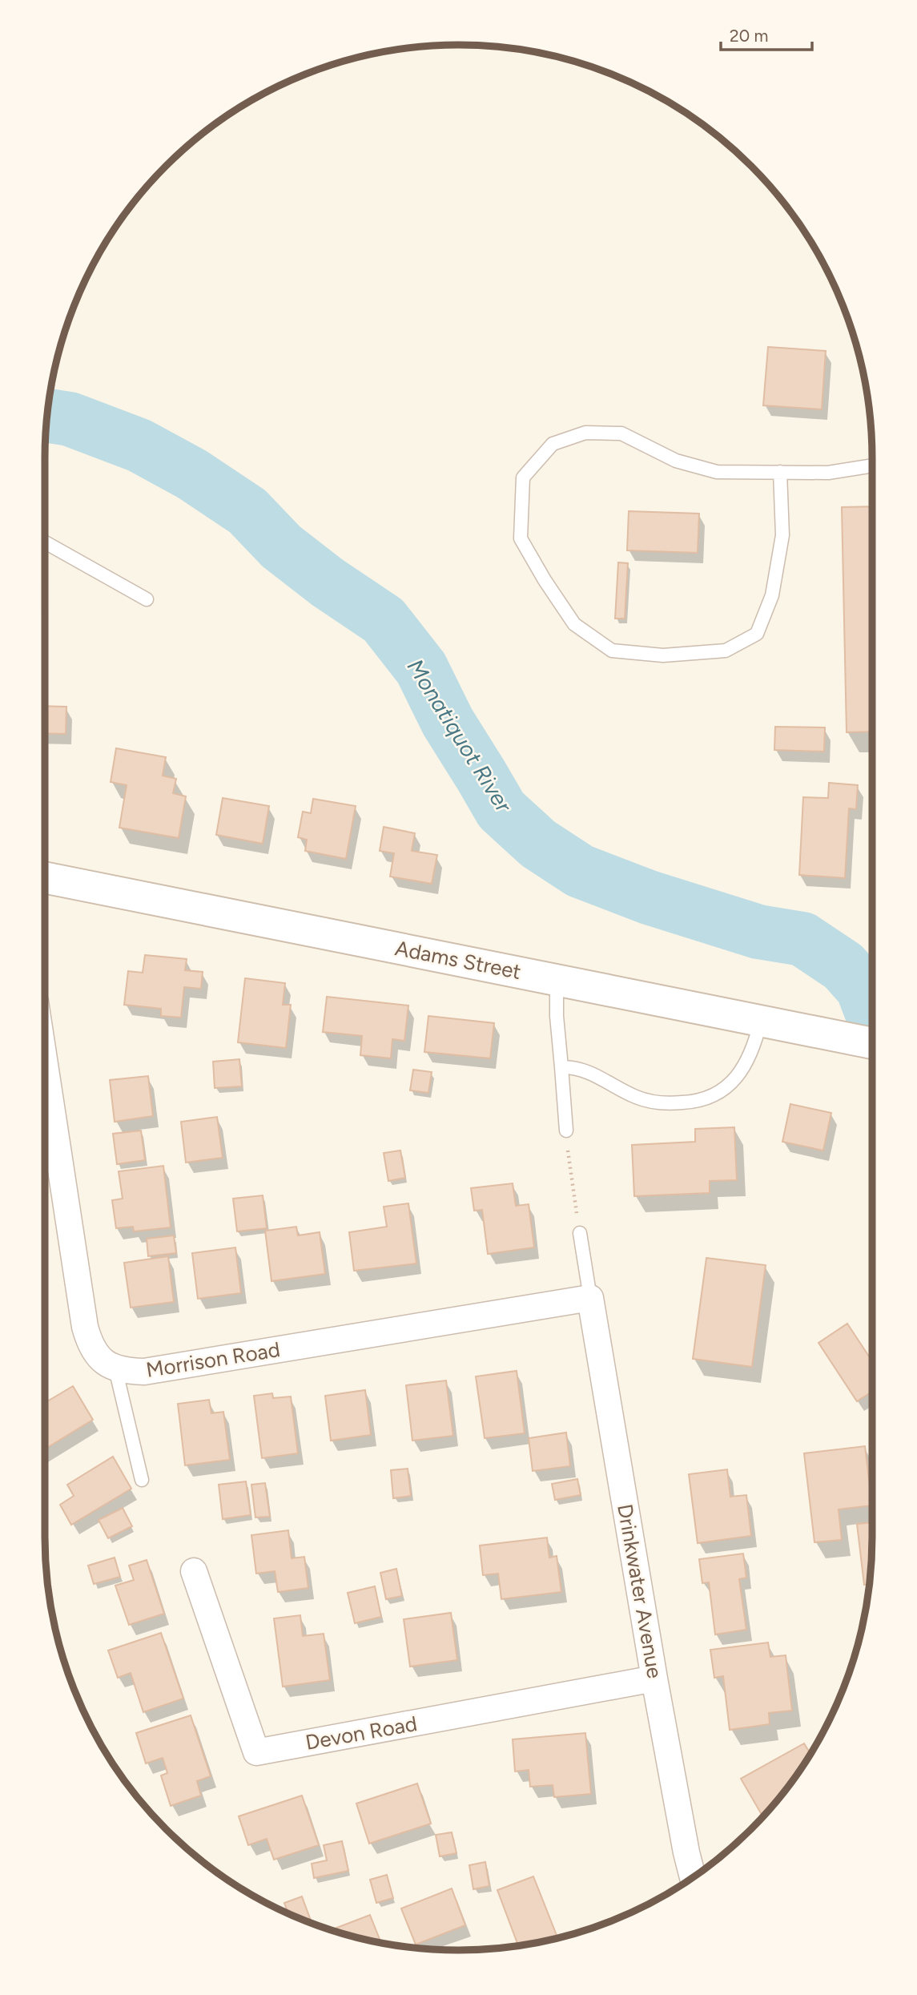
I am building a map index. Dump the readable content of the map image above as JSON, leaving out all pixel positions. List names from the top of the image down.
{
  "streets": {
    "street": [
      "Adams Street",
      "Morrison Road",
      "Drinkwater Avenue",
      "Devon Road"
    ]
  },
  "crossings": [
    ["Morrison Road", "Drinkwater Avenue"],
    ["Drinkwater Avenue", "Devon Road"]
  ],
  "water": ["Monatiquot River"],
  "scale_bar": "20 m"
}
